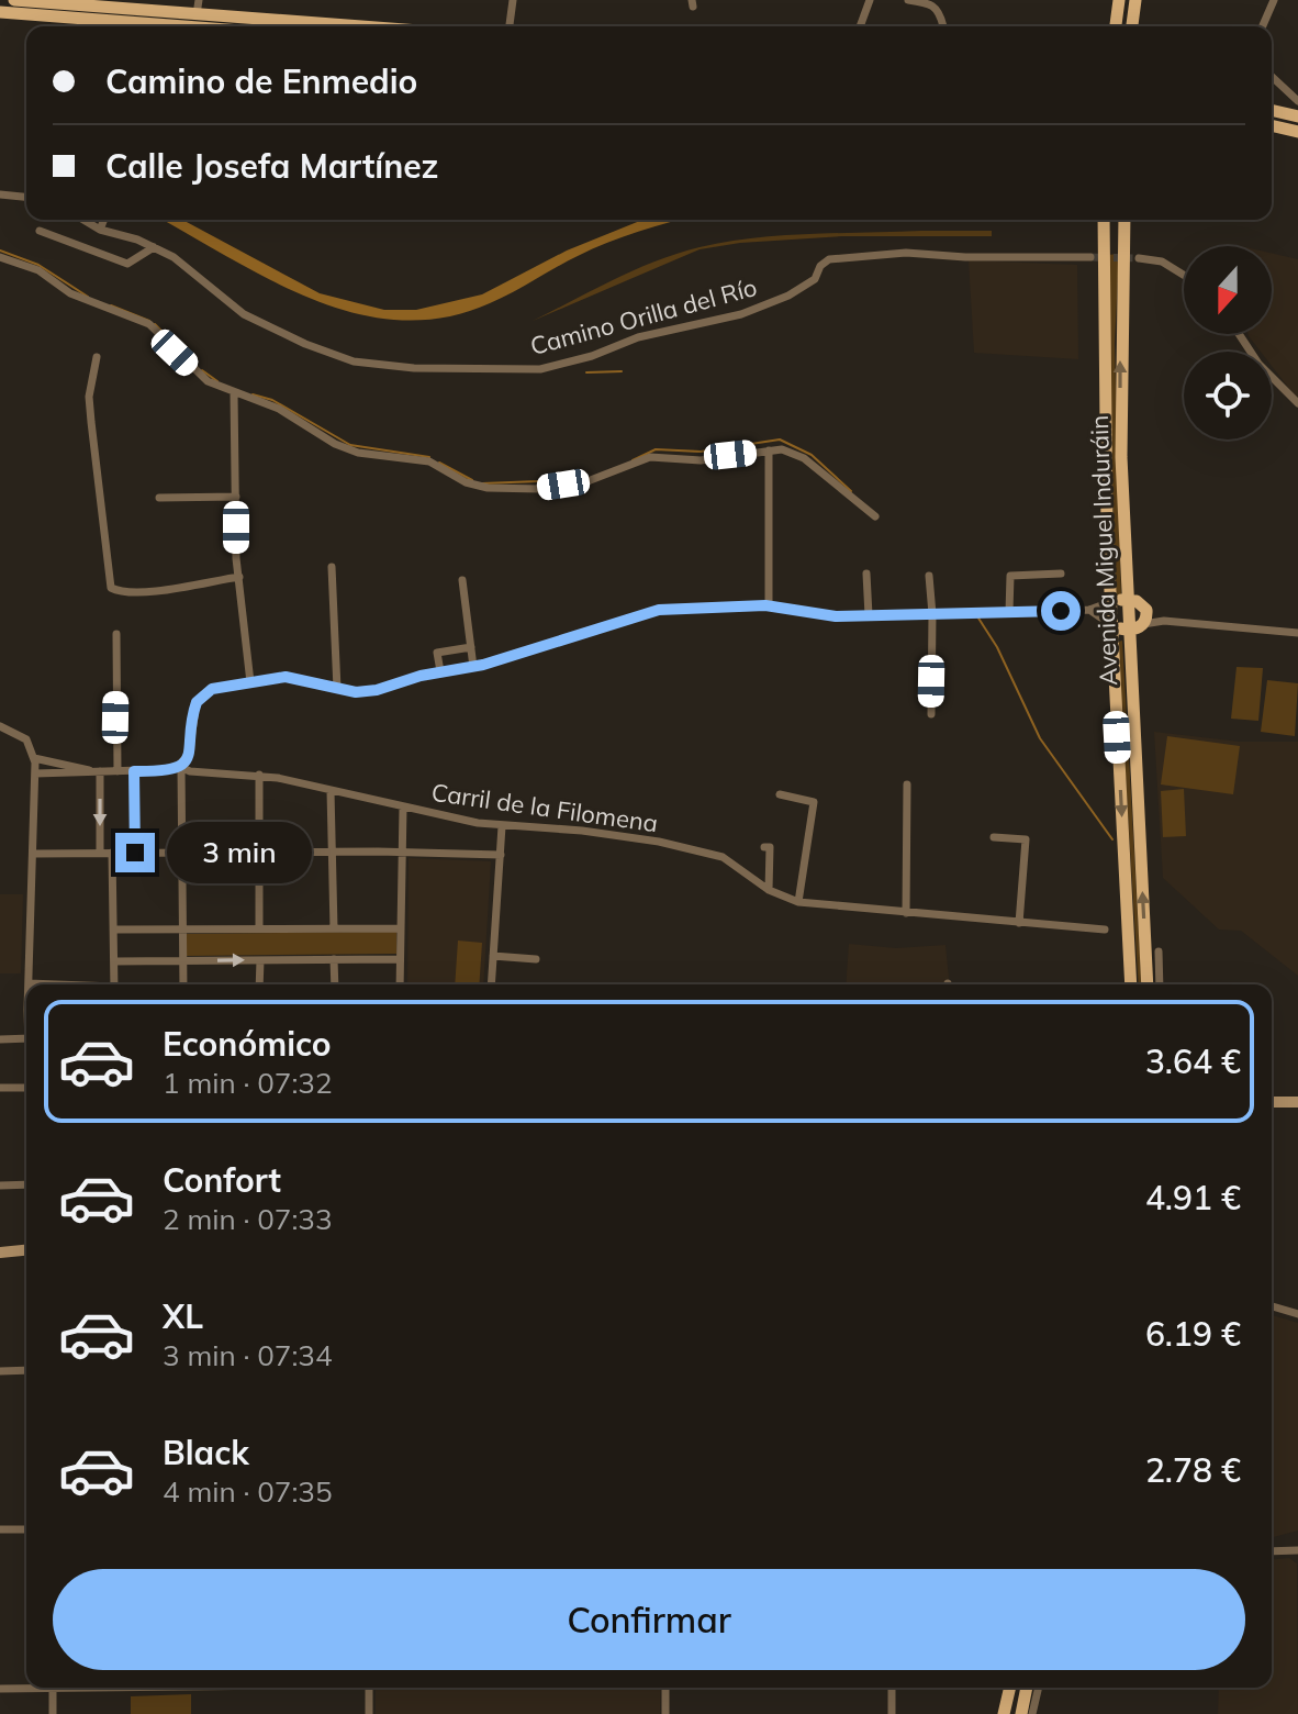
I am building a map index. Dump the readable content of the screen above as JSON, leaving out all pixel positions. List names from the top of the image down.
{
  "streets": {
    "main road": ["Avenida Miguel Induráin"],
    "street": ["Camino Orilla del Río", "Carril de la Filomena"]
  },
  "north": "bottom",
  "page": {
    "banner": ["Camino de Enmedio", "Calle Josefa Martínez"],
    "bubble": "3 min",
    "list": [
      {
        "name": "Económico",
        "note": "1 min · 07:32",
        "value": "3.64 €"
      },
      {
        "name": "Confort",
        "note": "2 min · 07:33",
        "value": "4.91 €"
      },
      {
        "name": "XL",
        "note": "3 min · 07:34",
        "value": "6.19 €"
      },
      {
        "name": "Black",
        "note": "4 min · 07:35",
        "value": "2.78 €"
      }
    ],
    "buttons": "Confirmar"
  }
}
